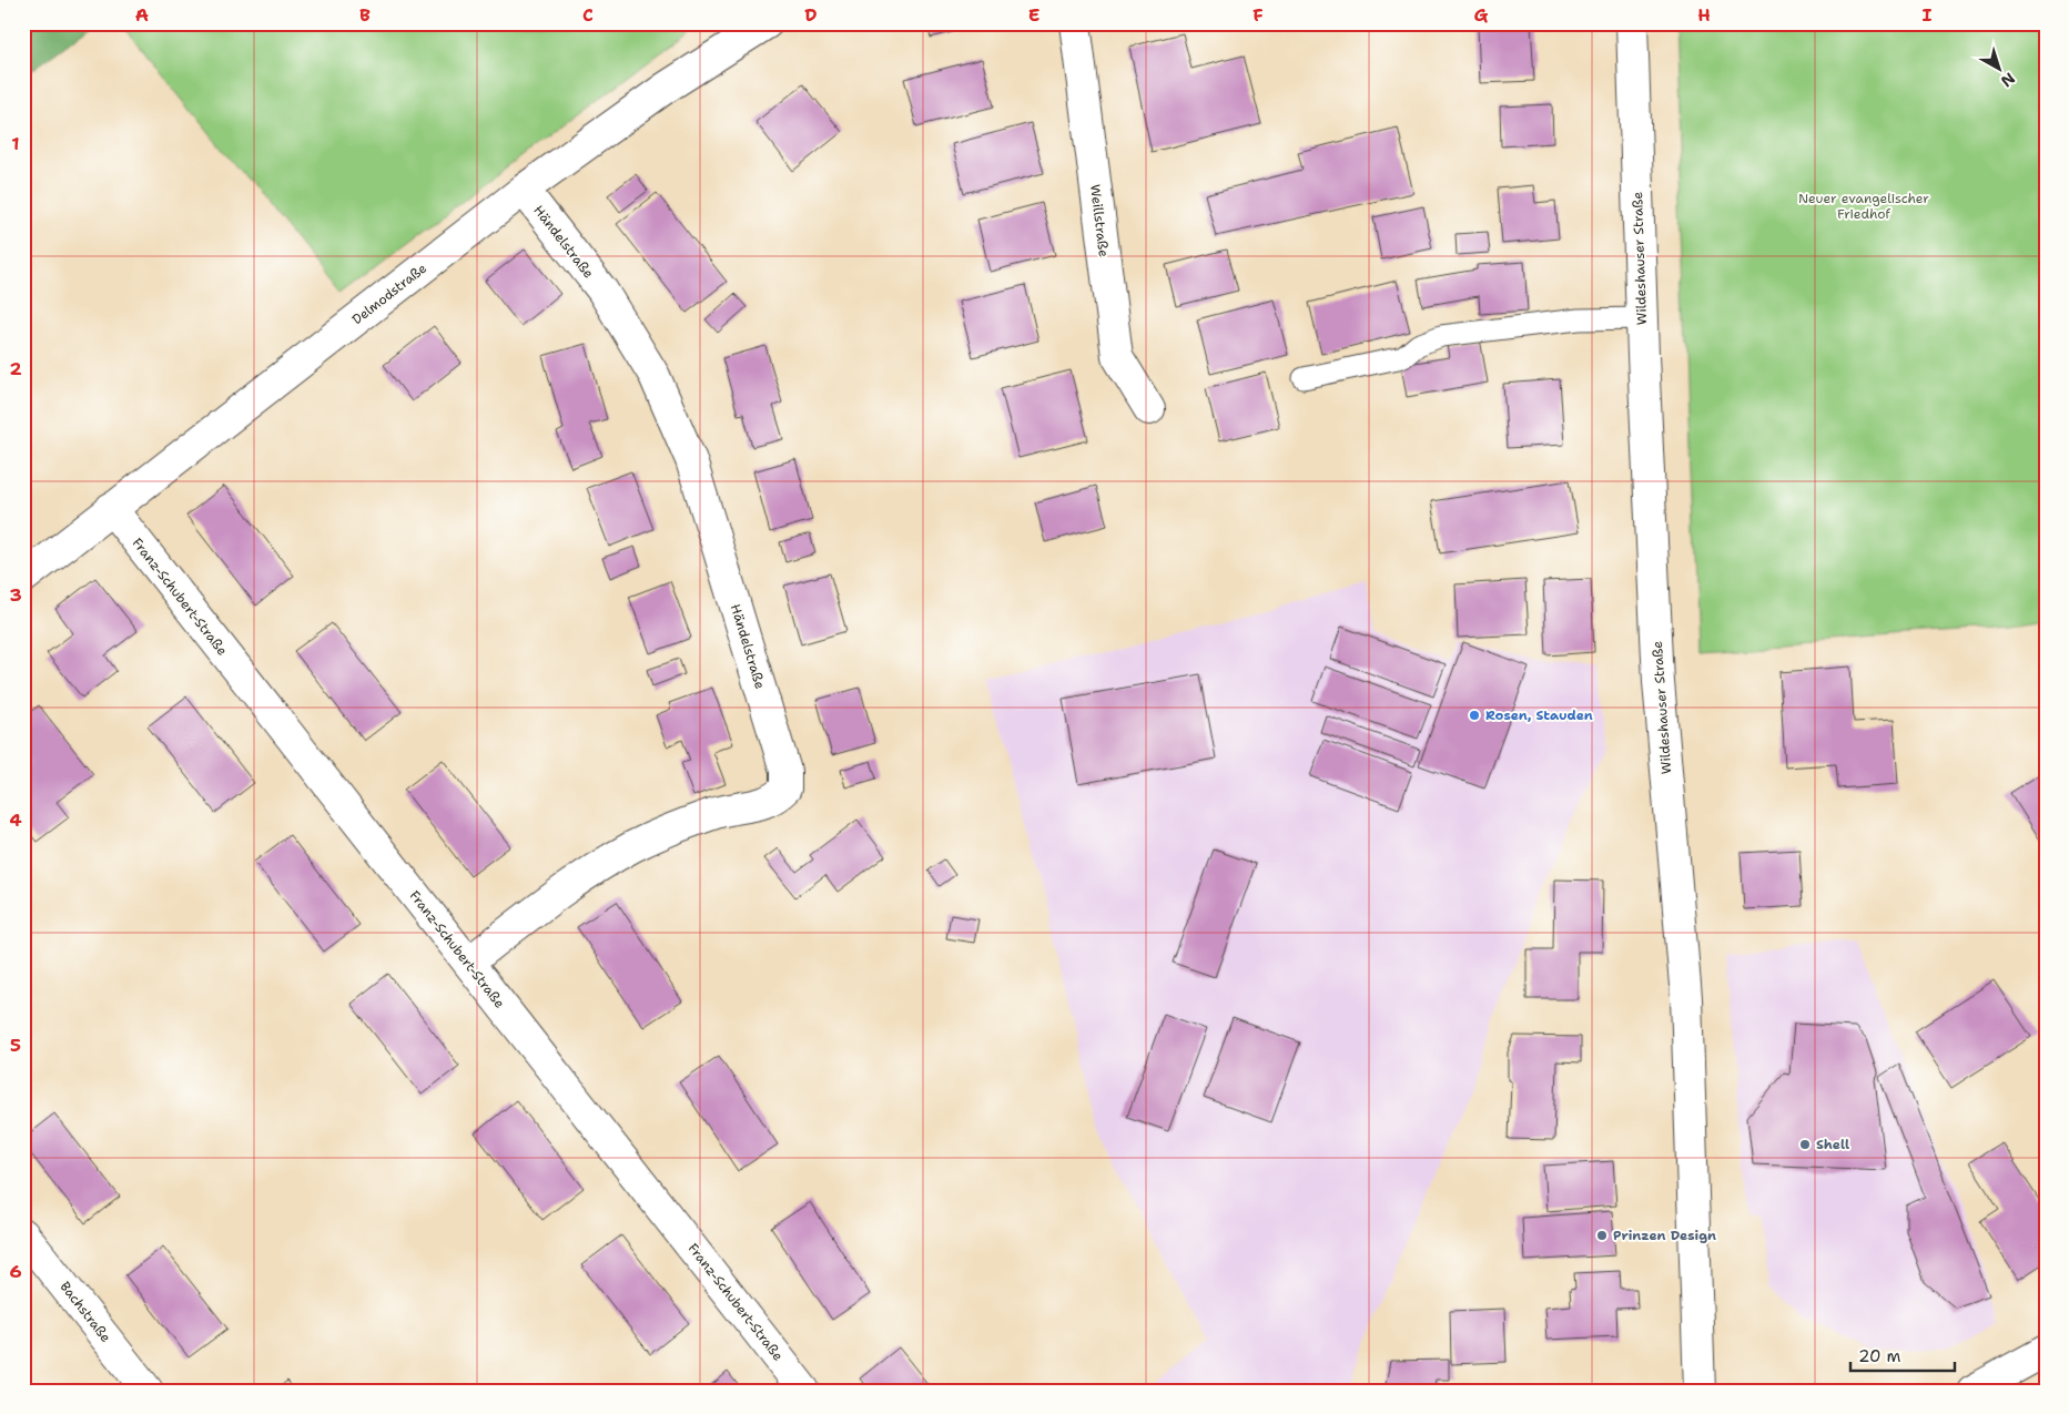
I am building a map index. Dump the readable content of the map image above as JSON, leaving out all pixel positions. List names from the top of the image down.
{
  "streets": {
    "street": [
      "Weillstraße",
      "Händelstraße",
      "Wildeshauser Straße",
      "Delmodstraße",
      "Franz-Schubert-Straße",
      "Bachstraße"
    ]
  },
  "crossings": [
    ["Händelstraße", "Delmodstraße"],
    ["Händelstraße", "Franz-Schubert-Straße"],
    ["Delmodstraße", "Franz-Schubert-Straße"]
  ],
  "parks": ["Neuer evangelischer Friedhof"],
  "places": ["Rosen, Stauden", "Shell", "Prinzen Design"],
  "scale_bar": "20 m",
  "north": "bottom right",
  "grid": {
    "columns": [
      "A",
      "B",
      "C",
      "D",
      "E",
      "F",
      "G",
      "H",
      "I"
    ],
    "rows": [
      "1",
      "2",
      "3",
      "4",
      "5",
      "6"
    ]
  }
}
